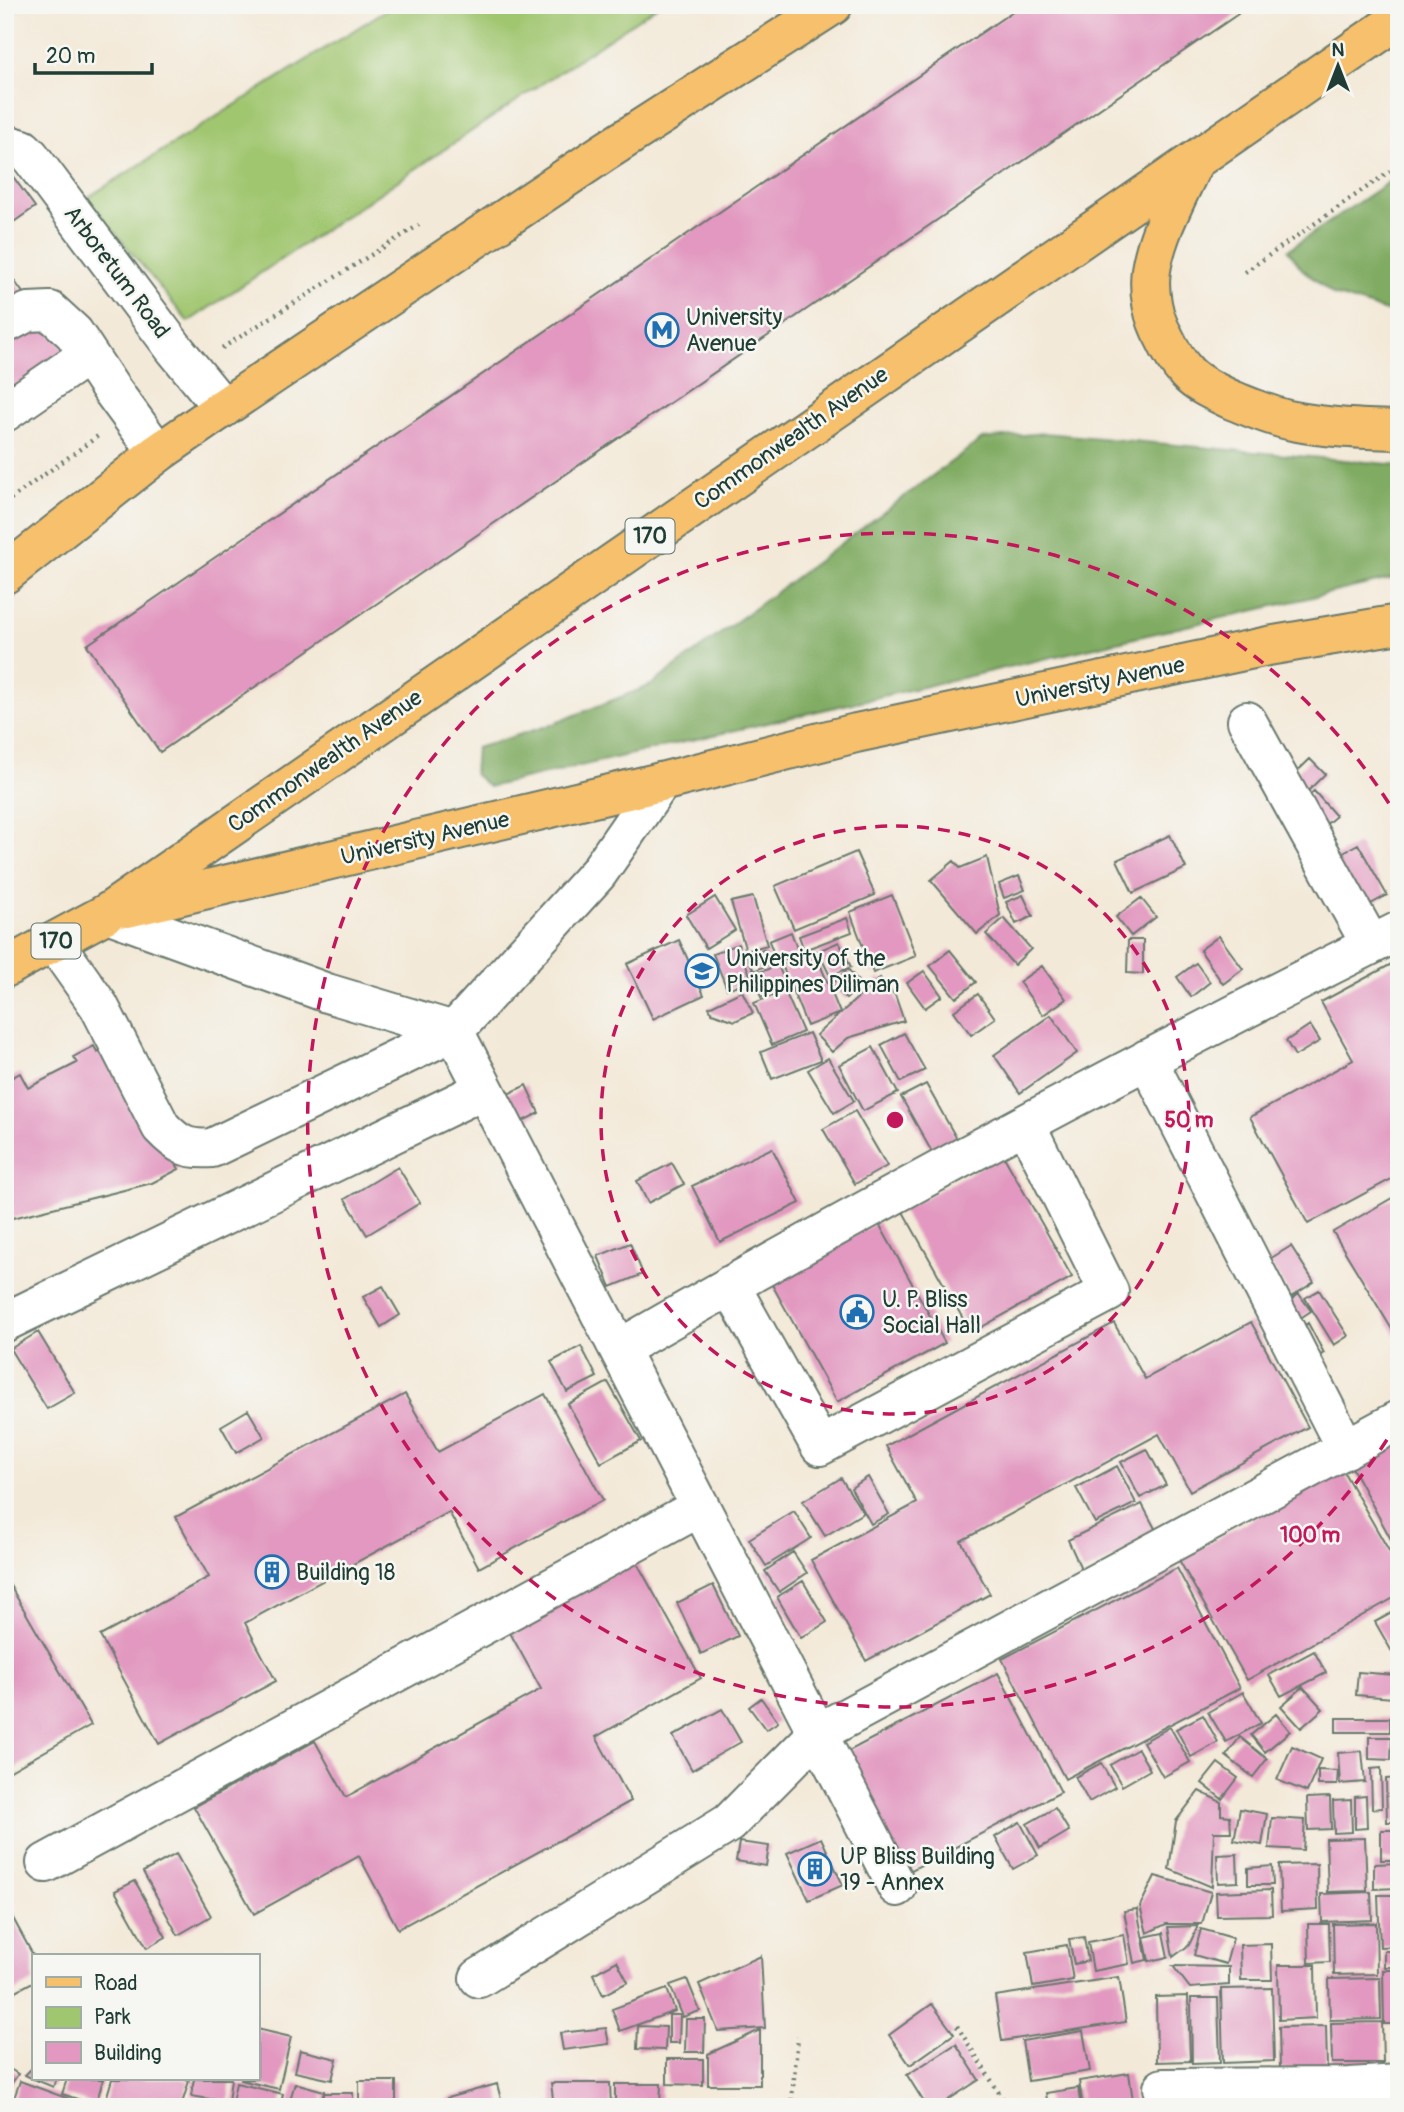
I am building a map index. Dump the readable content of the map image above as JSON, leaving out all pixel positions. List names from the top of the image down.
{
  "streets": {
    "main road": ["Commonwealth Avenue", "170", "University Avenue"],
    "street": ["Arboretum Road"]
  },
  "crossings": [
    ["Commonwealth Avenue", "University Avenue"]
  ],
  "places": {
    "metro station": ["University Avenue"],
    "school or university": ["University of the Philippines Diliman"],
    "public building": ["U. P. Bliss Social Hall"],
    "building": ["Building 18", "UP Bliss Building 19 - Annex"]
  },
  "legend": ["Road", "Park", "Building"],
  "scale_bar": "20 m",
  "north": "top",
  "rings": ["50 m", "100 m"]
}
